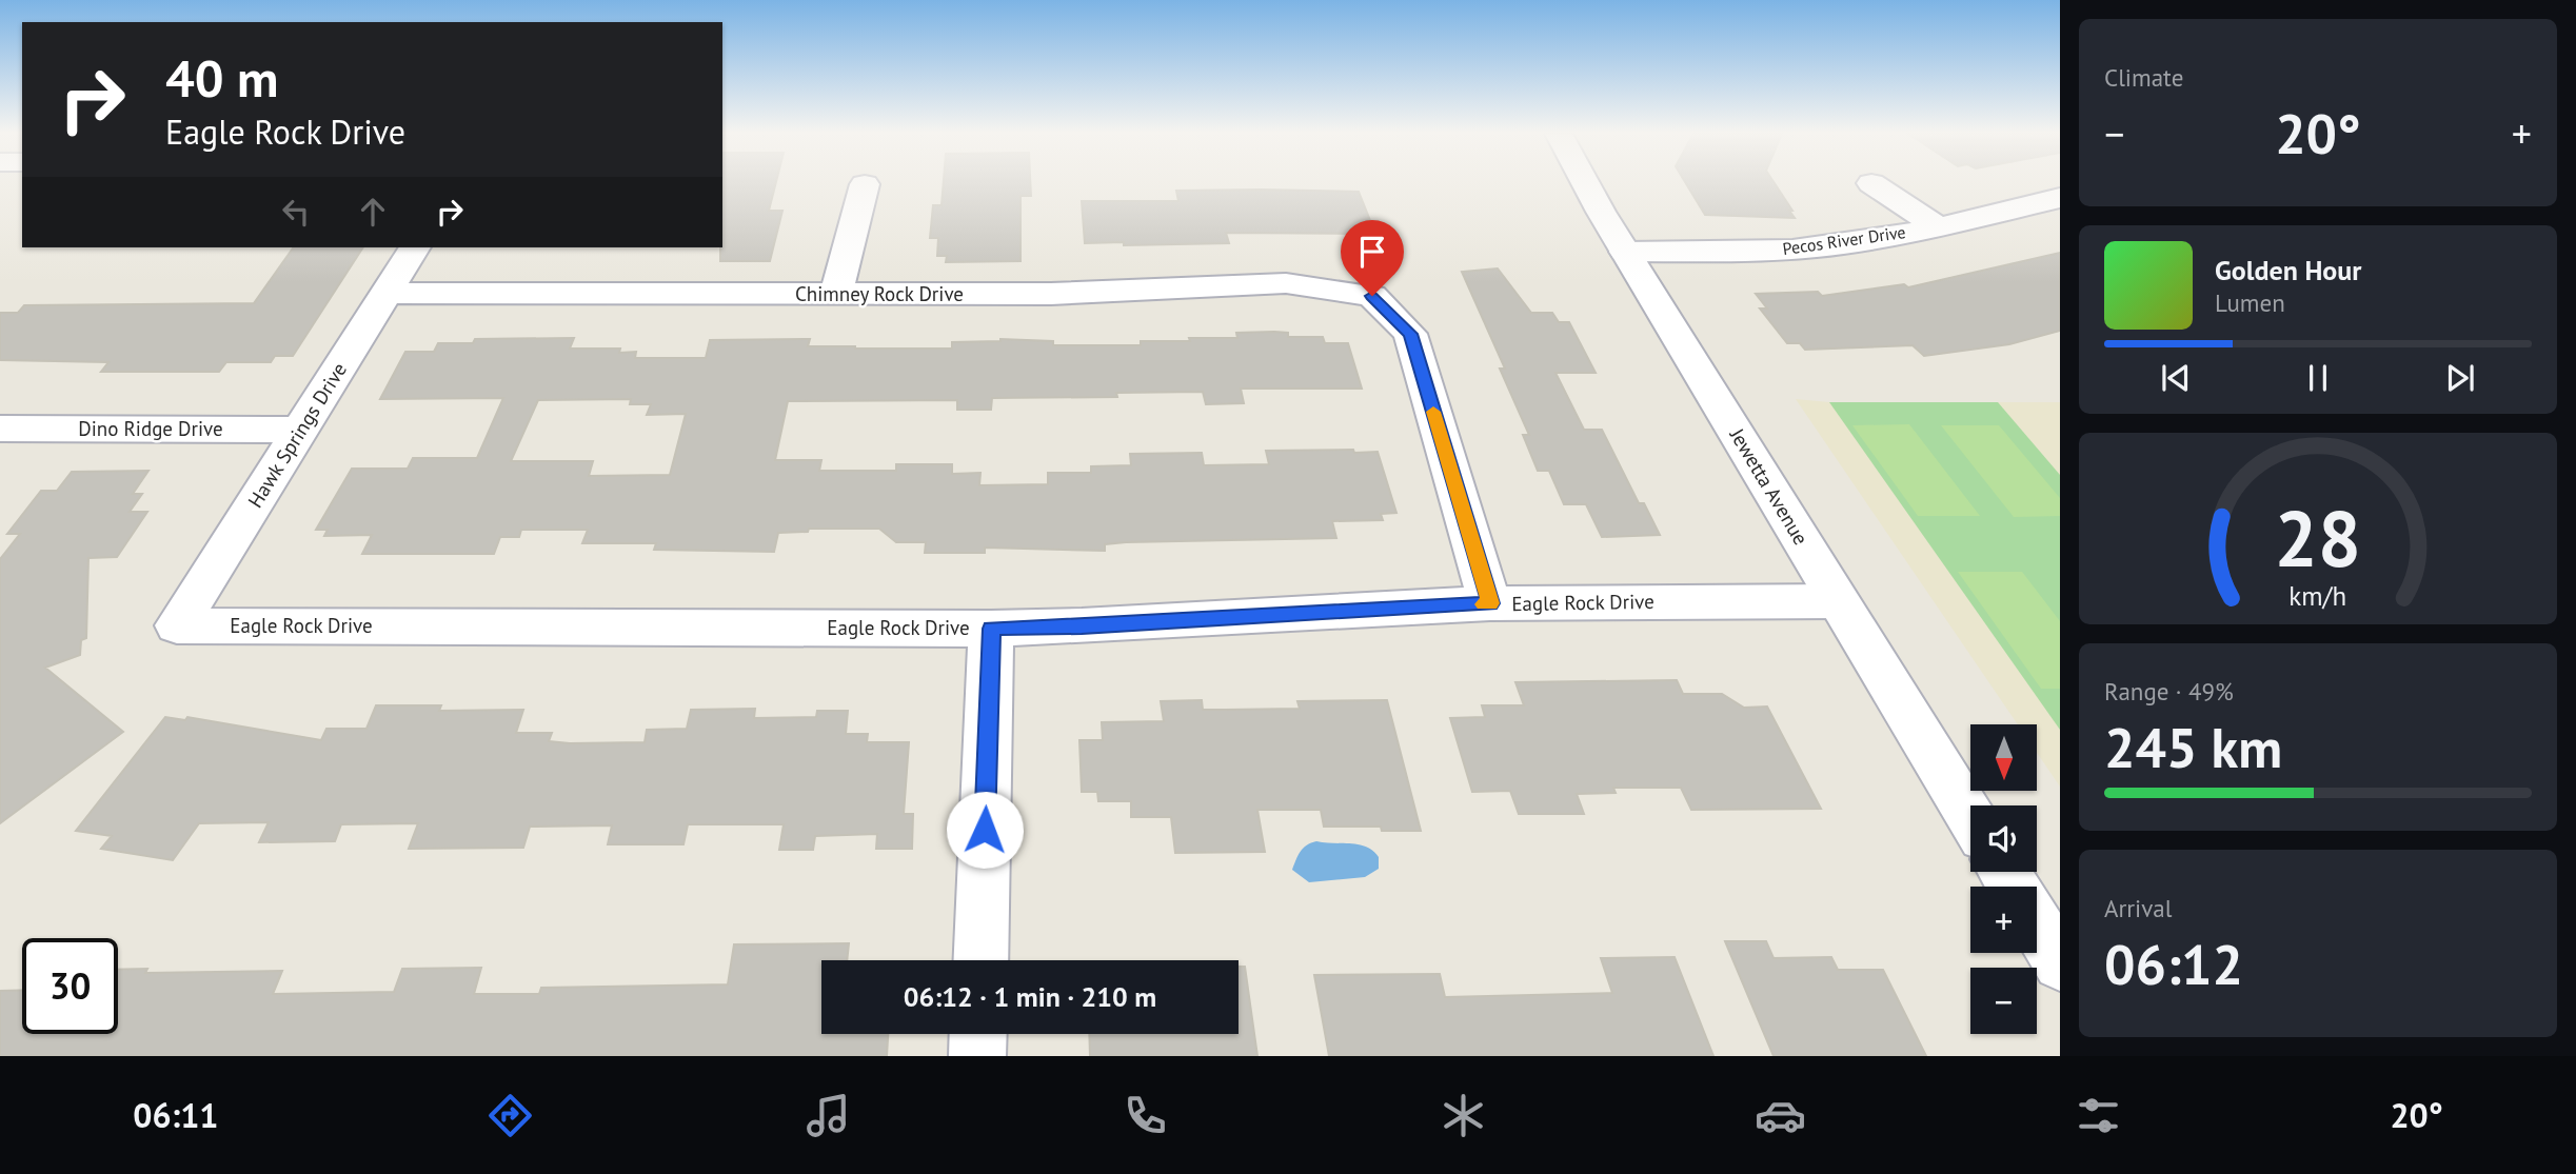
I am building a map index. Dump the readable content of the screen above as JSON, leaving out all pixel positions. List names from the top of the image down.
{
  "streets": {
    "street": [
      "Pecos River Drive",
      "Chimney Rock Drive",
      "Dino Ridge Drive",
      "Hawk Springs Drive",
      "Jewetta Avenue",
      "Eagle Rock Drive"
    ]
  },
  "crossings": [
    ["Pecos River Drive", "Jewetta Avenue"],
    ["Chimney Rock Drive", "Hawk Springs Drive"],
    ["Chimney Rock Drive", "Eagle Rock Drive"],
    ["Dino Ridge Drive", "Hawk Springs Drive"],
    ["Hawk Springs Drive", "Eagle Rock Drive"],
    ["Jewetta Avenue", "Eagle Rock Drive"]
  ],
  "north": "bottom",
  "page": {
    "tile": [
      "Climate",
      ["Range · 49%", "245 km"],
      ["Arrival", "06:12"]
    ],
    "turn": ["40 m", "Eagle Rock Drive"],
    "heat": ["−", "20°", "+"],
    "song": ["Golden Hour", "Lumen"],
    "map_buttons": ["+", "−"],
    "limit": "30",
    "trip": "06:12 · 1 min · 210 m",
    "tabs": ["06:11", "20°"],
    "gauge": ["28", "km/h"]
  }
}
